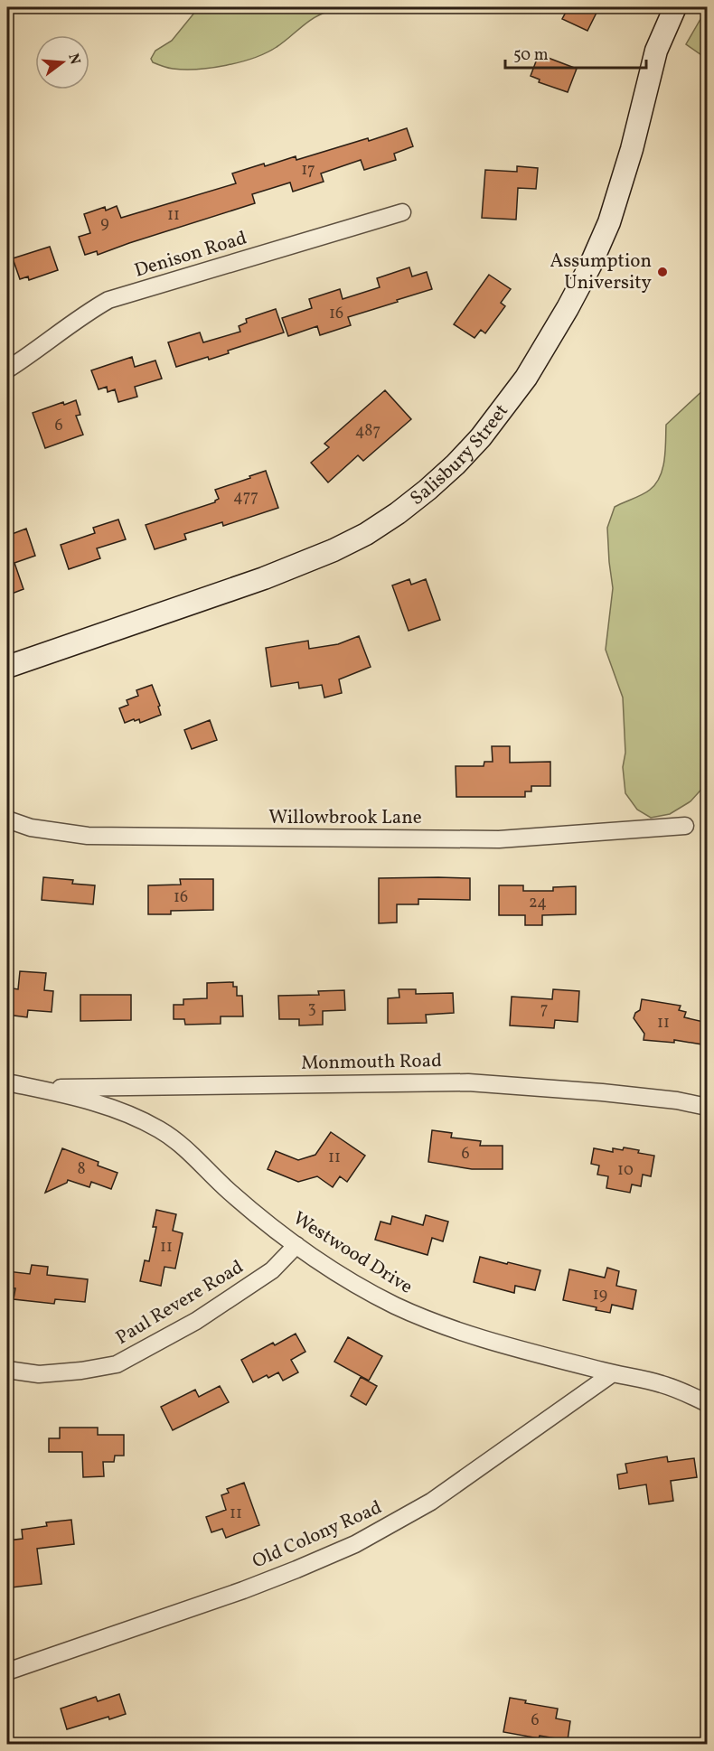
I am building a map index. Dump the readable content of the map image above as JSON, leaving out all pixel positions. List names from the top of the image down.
{
  "streets": {
    "main road": ["Salisbury Street"],
    "street": [
      "Denison Road",
      "Willowbrook Lane",
      "Monmouth Road",
      "Westwood Drive",
      "Paul Revere Road",
      "Old Colony Road"
    ]
  },
  "crossings": [
    ["Monmouth Road", "Westwood Drive"],
    ["Westwood Drive", "Paul Revere Road"],
    ["Westwood Drive", "Old Colony Road"]
  ],
  "places": ["Assumption University"],
  "house_numbers": [
    "17",
    "11",
    "9",
    "16",
    "6",
    "487",
    "477",
    "16",
    "24",
    "3",
    "7",
    "11",
    "6",
    "11",
    "8",
    "10",
    "11",
    "19",
    "11",
    "6"
  ],
  "scale_bar": "50 m",
  "north": "right"
}
